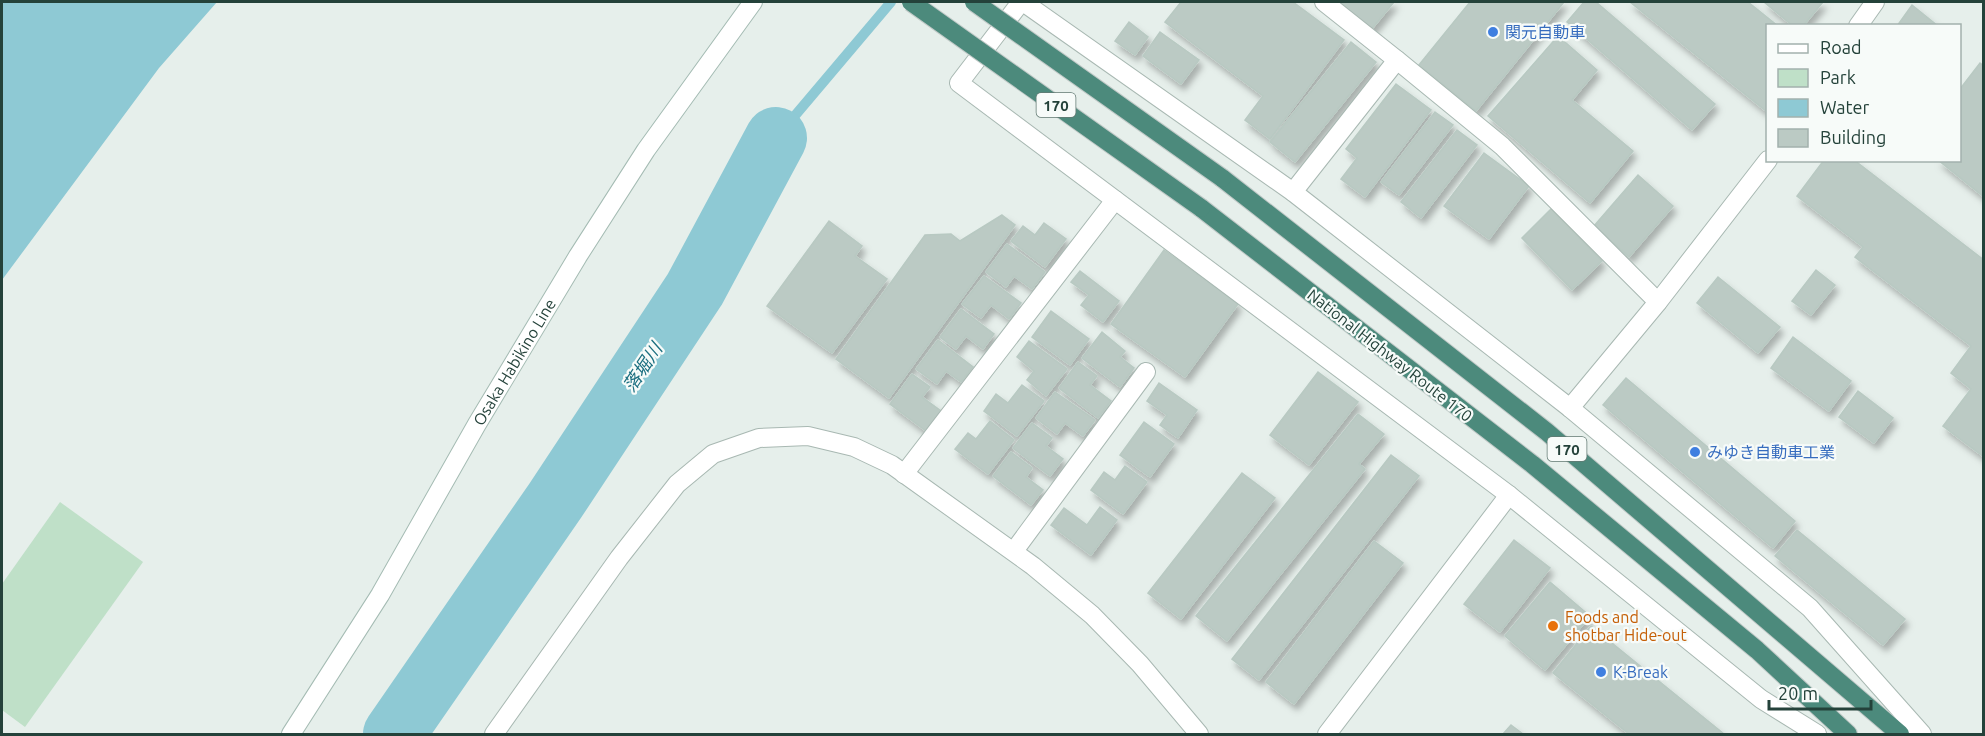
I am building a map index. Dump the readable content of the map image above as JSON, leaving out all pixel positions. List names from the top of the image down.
{
  "streets": {
    "highway": ["170", "National Highway Route 170"],
    "street": ["Osaka Habikino Line"]
  },
  "water": ["落堀川"],
  "places": [
    "関元自動車",
    "みゆき自動車工業",
    "Foods and shotbar Hide-out",
    "K-Break"
  ],
  "legend": [
    "Road",
    "Park",
    "Water",
    "Building"
  ],
  "scale_bar": "20 m"
}
